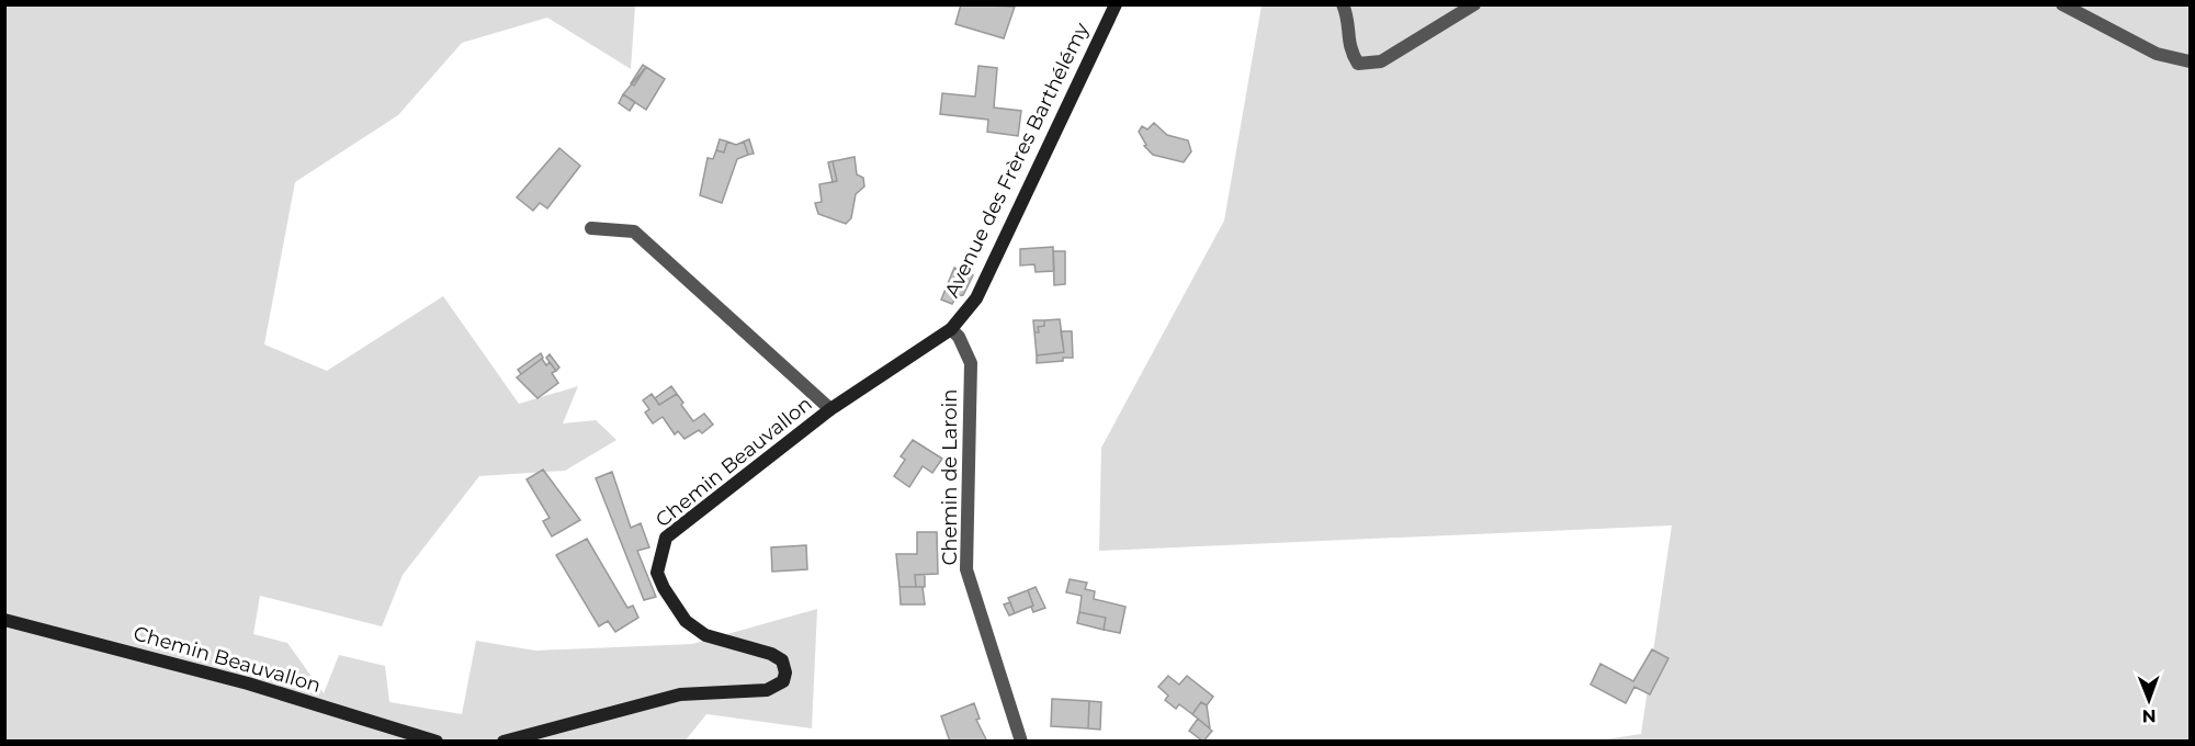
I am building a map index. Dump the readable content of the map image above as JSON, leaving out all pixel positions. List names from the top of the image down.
{
  "streets": {
    "street": ["Avenue des Frères Barthélémy", "Chemin Beauvallon", "Chemin de Laroin"]
  },
  "crossings": [
    ["Avenue des Frères Barthélémy", "Chemin Beauvallon"],
    ["Avenue des Frères Barthélémy", "Chemin de Laroin"],
    ["Chemin Beauvallon", "Chemin de Laroin"]
  ],
  "north": "bottom"
}
